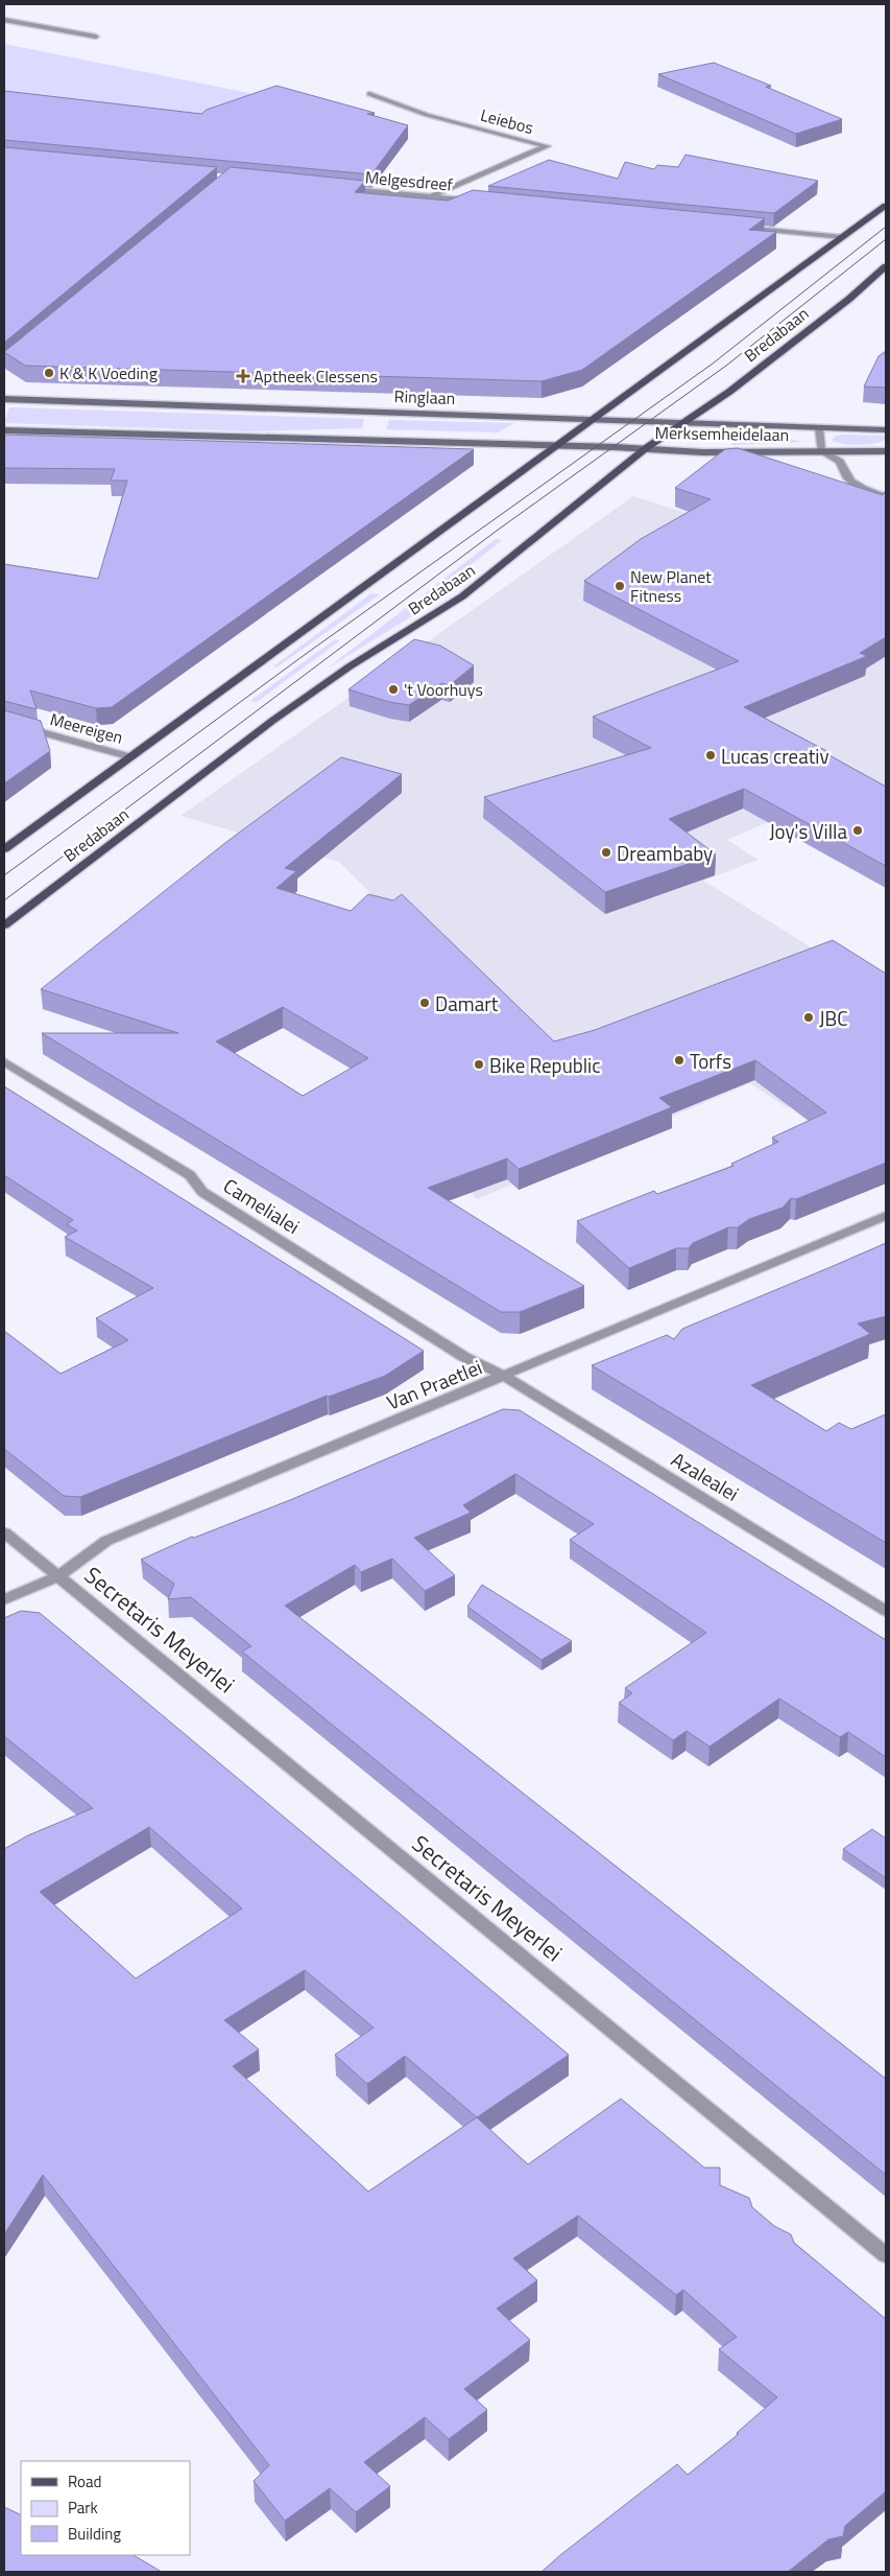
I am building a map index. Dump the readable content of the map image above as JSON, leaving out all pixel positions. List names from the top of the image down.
{
  "streets": {
    "main road": ["Bredabaan"],
    "street": [
      "Leiebos",
      "Melgesdreef",
      "Ringlaan",
      "Merksemheidelaan",
      "Meereigen",
      "Camelialei",
      "Van Praetlei",
      "Azalealei",
      "Secretaris Meyerlei"
    ]
  },
  "crossings": [
    ["Leiebos", "Melgesdreef"],
    ["Bredabaan", "Ringlaan"],
    ["Bredabaan", "Merksemheidelaan"],
    ["Bredabaan", "Meereigen"],
    ["Ringlaan", "Merksemheidelaan"],
    ["Camelialei", "Van Praetlei"],
    ["Camelialei", "Azalealei"],
    ["Van Praetlei", "Azalealei"],
    ["Van Praetlei", "Secretaris Meyerlei"]
  ],
  "places": {
    "other": [
      "K & K Voeding",
      "New Planet Fitness",
      "'t Voorhuys",
      "Lucas creativ",
      "Joy's Villa",
      "Dreambaby",
      "Damart",
      "JBC",
      "Torfs",
      "Bike Republic"
    ],
    "health": ["Aptheek Clessens"]
  },
  "legend": ["Road", "Park", "Building"]
}
